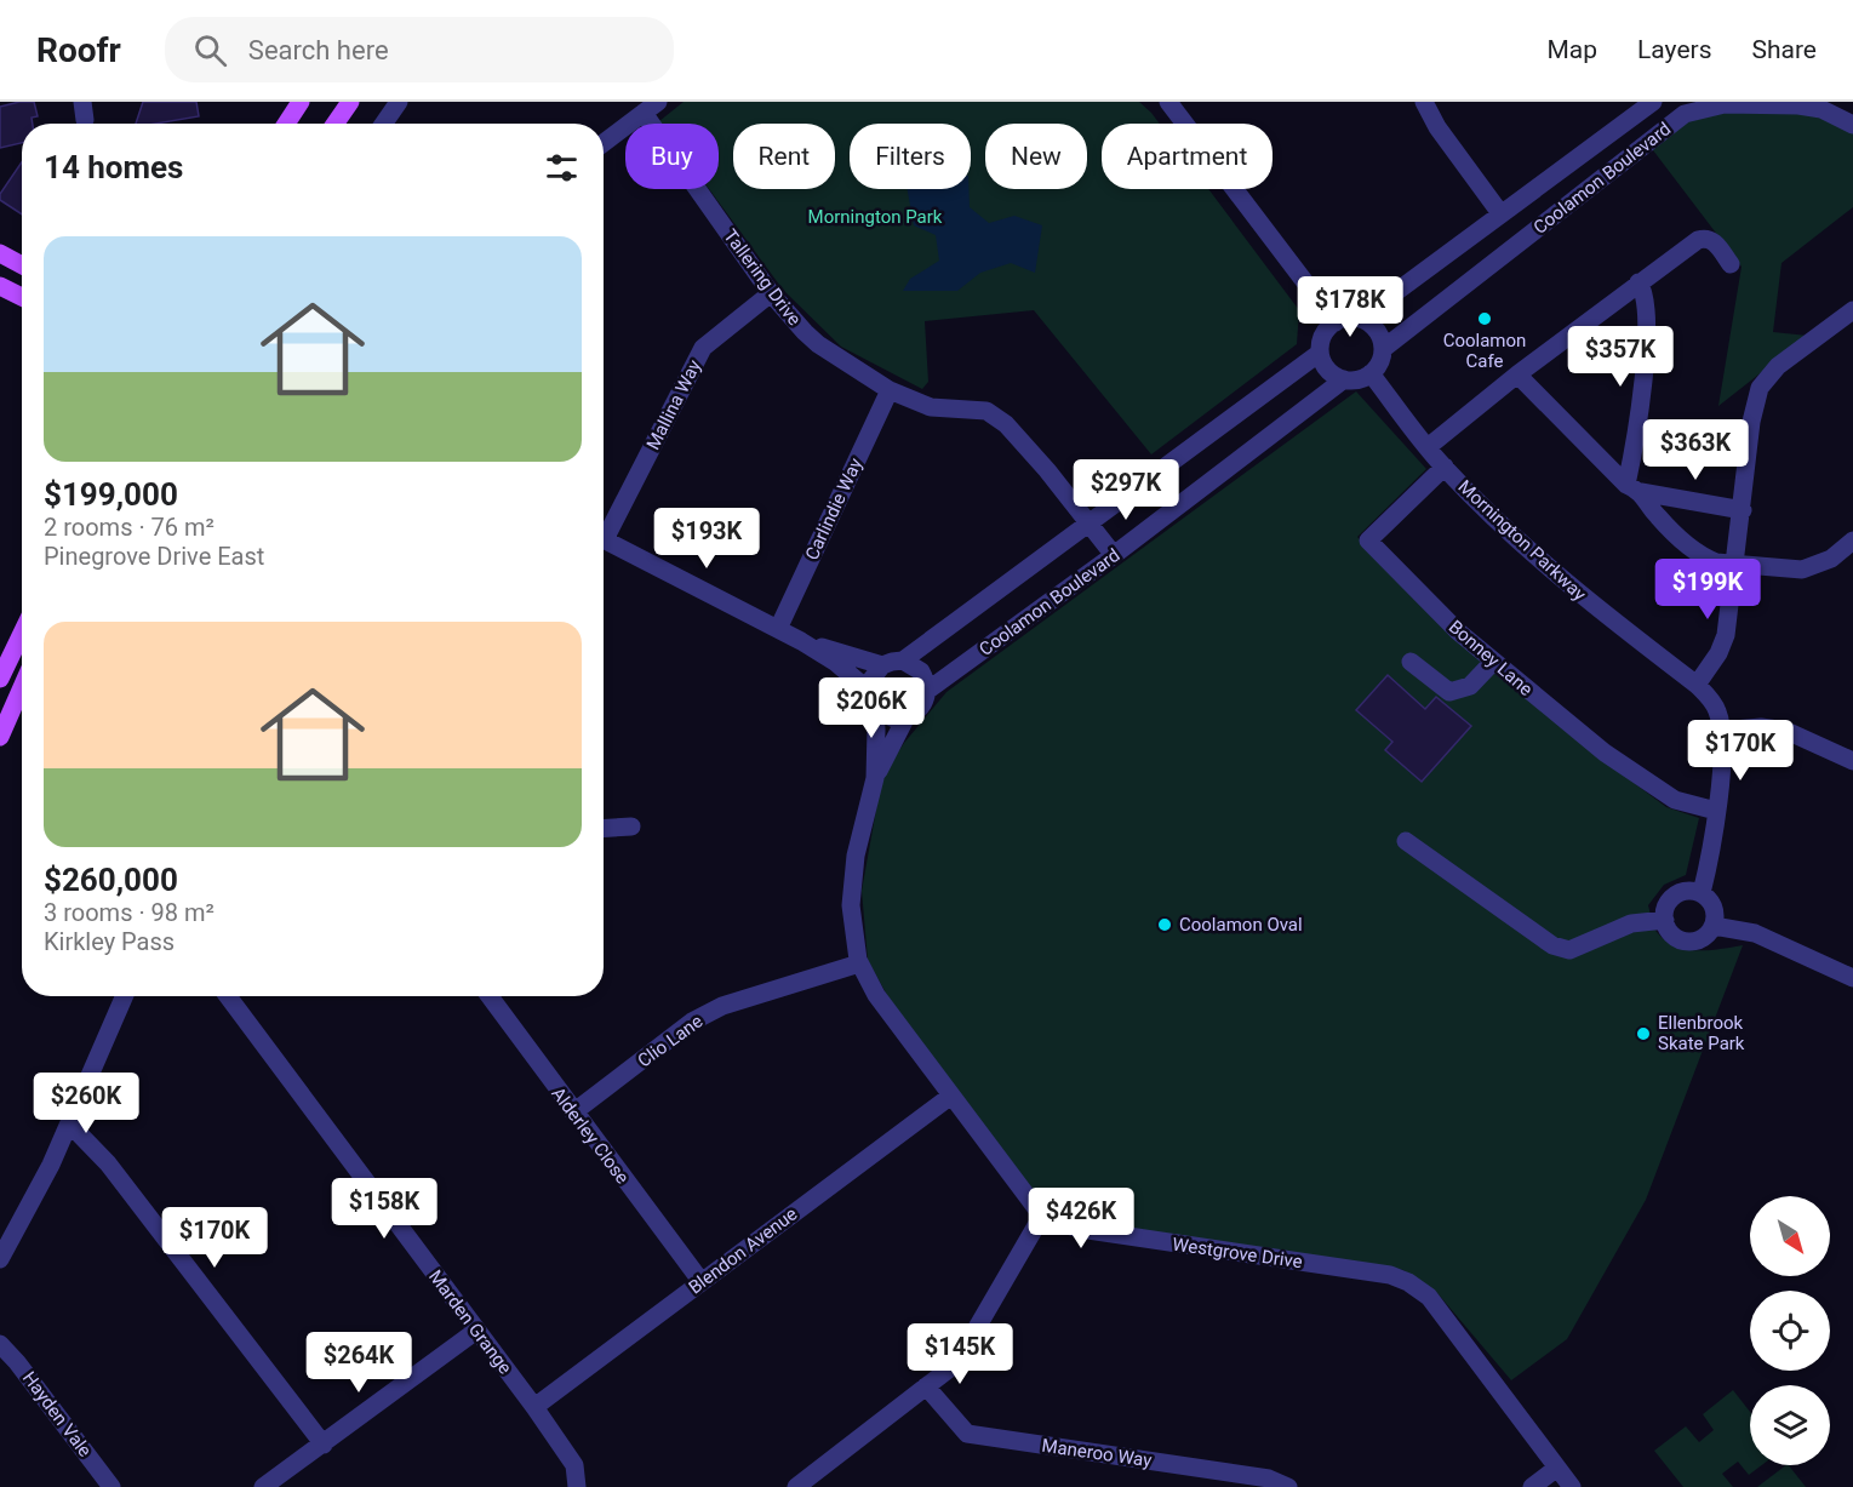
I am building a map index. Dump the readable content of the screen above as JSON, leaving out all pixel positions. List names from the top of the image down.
{
  "streets": {
    "street": [
      "Coolamon Boulevard",
      "Tallering Drive",
      "Mallina Way",
      "Carlindie Way",
      "Mornington Parkway",
      "Bonney Lane",
      "Clio Lane",
      "Alderley Close",
      "Blendon Avenue",
      "Westgrove Drive",
      "Marden Grange",
      "Hayden Vale",
      "Maneroo Way"
    ]
  },
  "crossings": [
    ["Coolamon Boulevard", "Tallering Drive"],
    ["Coolamon Boulevard", "Mornington Parkway"],
    ["Coolamon Boulevard", "Westgrove Drive"],
    ["Tallering Drive", "Mallina Way"],
    ["Tallering Drive", "Carlindie Way"],
    ["Mornington Parkway", "Bonney Lane"],
    ["Clio Lane", "Alderley Close"],
    ["Clio Lane", "Westgrove Drive"],
    ["Alderley Close", "Blendon Avenue"],
    ["Blendon Avenue", "Westgrove Drive"],
    ["Blendon Avenue", "Marden Grange"]
  ],
  "parks": ["Mornington Park"],
  "places": ["Coolamon Cafe", "Coolamon Oval", "Ellenbrook Skate Park"],
  "north": "bottom right",
  "page": {
    "header": "Roofr",
    "search": "Search here",
    "nav": ["Map", "Layers", "Share"],
    "chip": [
      "Buy",
      "Rent",
      "Filters",
      "New",
      "Apartment"
    ],
    "heading": "14 homes",
    "list": [
      {
        "name": "$199,000",
        "note": "2 rooms · 76 m² · Pinegrove Drive East"
      },
      {
        "name": "$260,000",
        "note": "3 rooms · 98 m² · Kirkley Pass"
      }
    ],
    "price": [
      "$178K",
      "$357K",
      "$363K",
      "$297K",
      "$193K",
      "$199K",
      "$206K",
      "$170K",
      "$260K",
      "$158K",
      "$426K",
      "$170K",
      "$145K",
      "$264K"
    ]
  }
}
